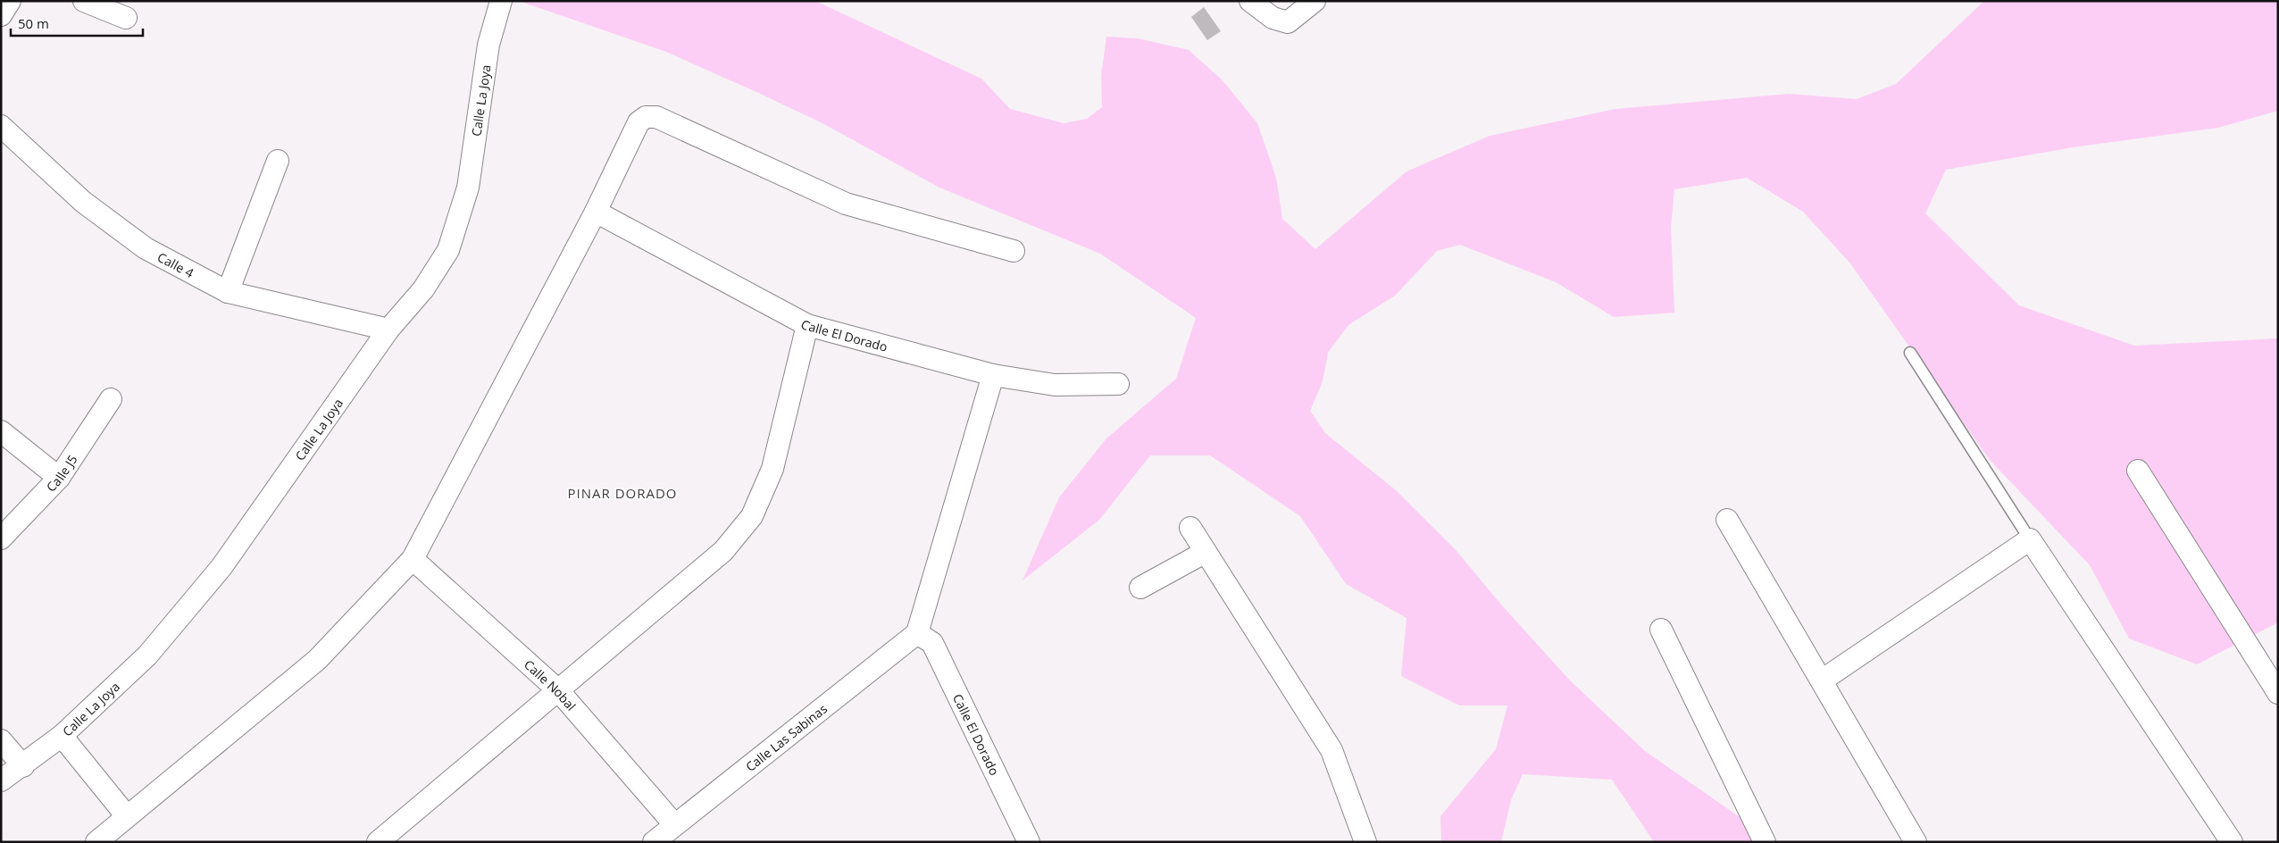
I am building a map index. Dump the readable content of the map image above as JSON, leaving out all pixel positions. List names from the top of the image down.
{
  "streets": {
    "street": [
      "Calle La Joya",
      "Calle 4",
      "Calle El Dorado",
      "Calle J5",
      "Calle Nobal",
      "Calle Las Sabinas"
    ]
  },
  "crossings": [
    ["Calle La Joya", "Calle 4"],
    ["Calle El Dorado", "Calle Las Sabinas"],
    ["Calle Nobal", "Calle Las Sabinas"]
  ],
  "districts": ["PINAR DORADO"],
  "scale_bar": "50 m"
}
